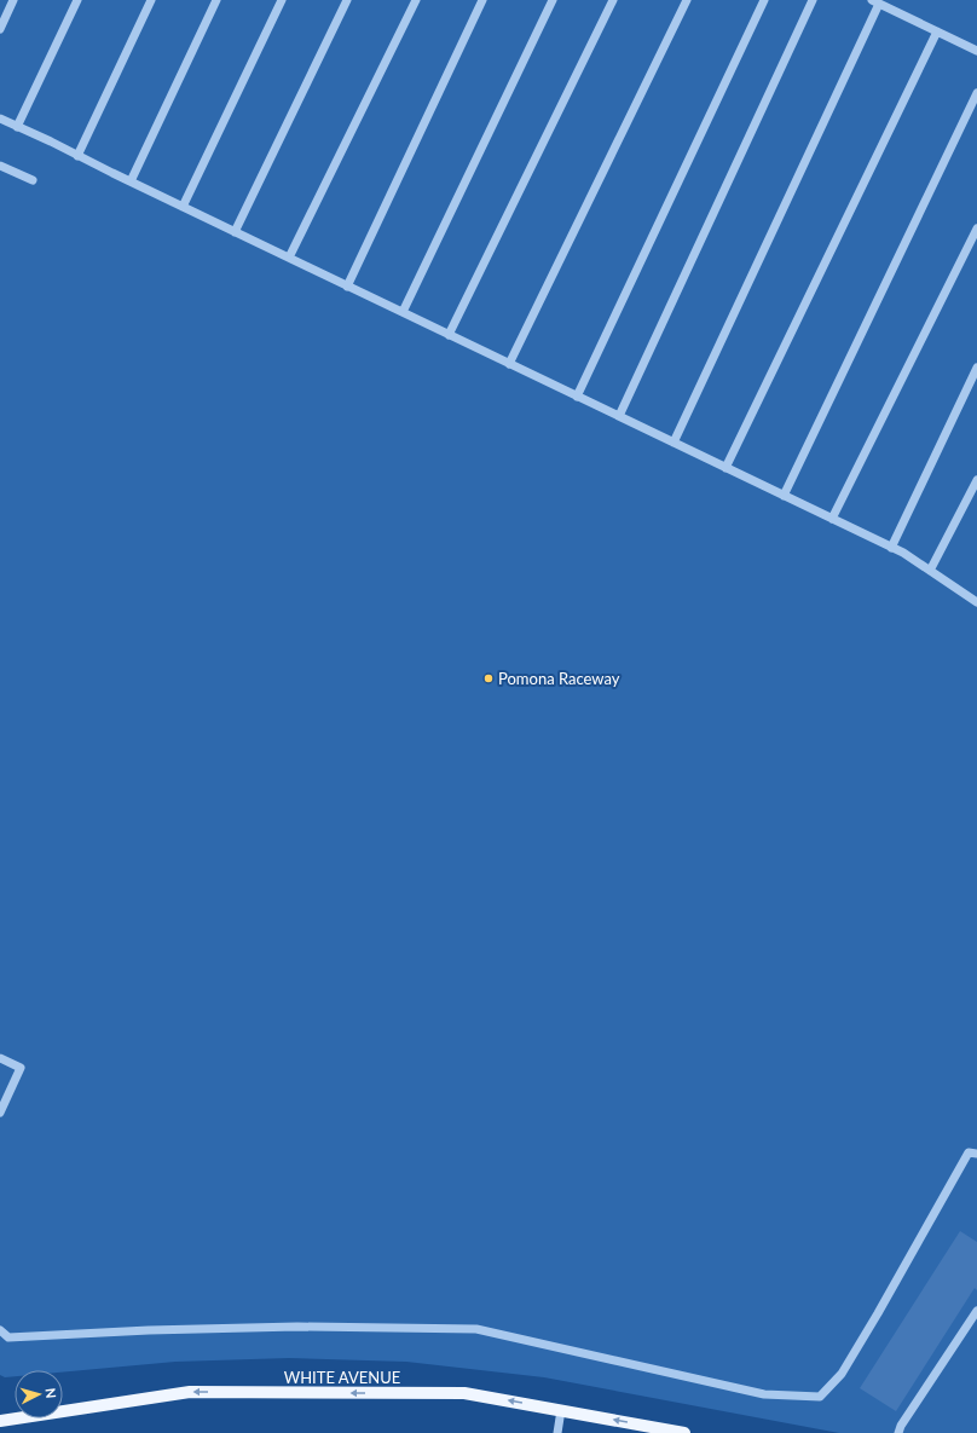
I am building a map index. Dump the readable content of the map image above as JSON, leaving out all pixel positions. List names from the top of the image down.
{
  "streets": {
    "main road": ["WHITE AVENUE"]
  },
  "one_way": ["WHITE AVENUE"],
  "places": ["Pomona Raceway"],
  "north": "right"
}
